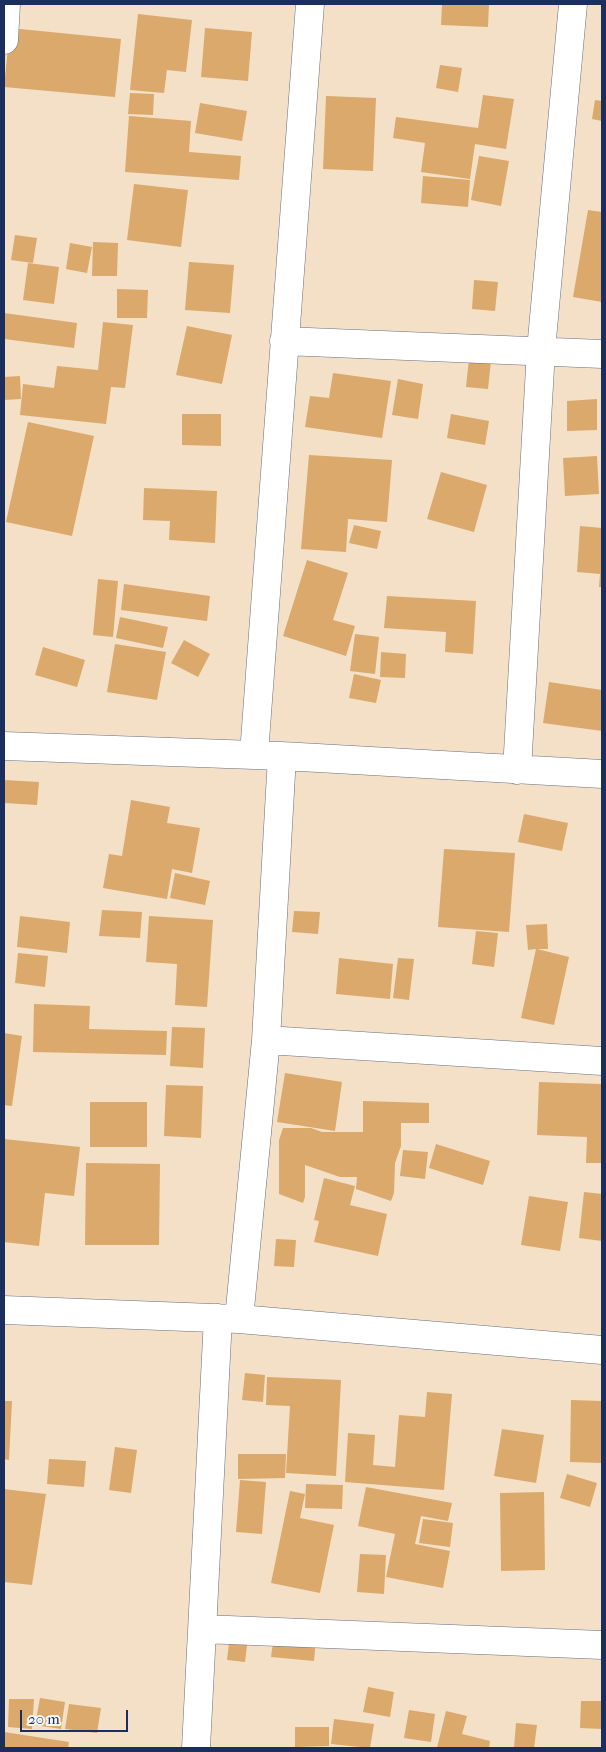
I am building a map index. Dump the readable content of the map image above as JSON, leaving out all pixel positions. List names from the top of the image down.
{
  "scale_bar": "20 m"
}
